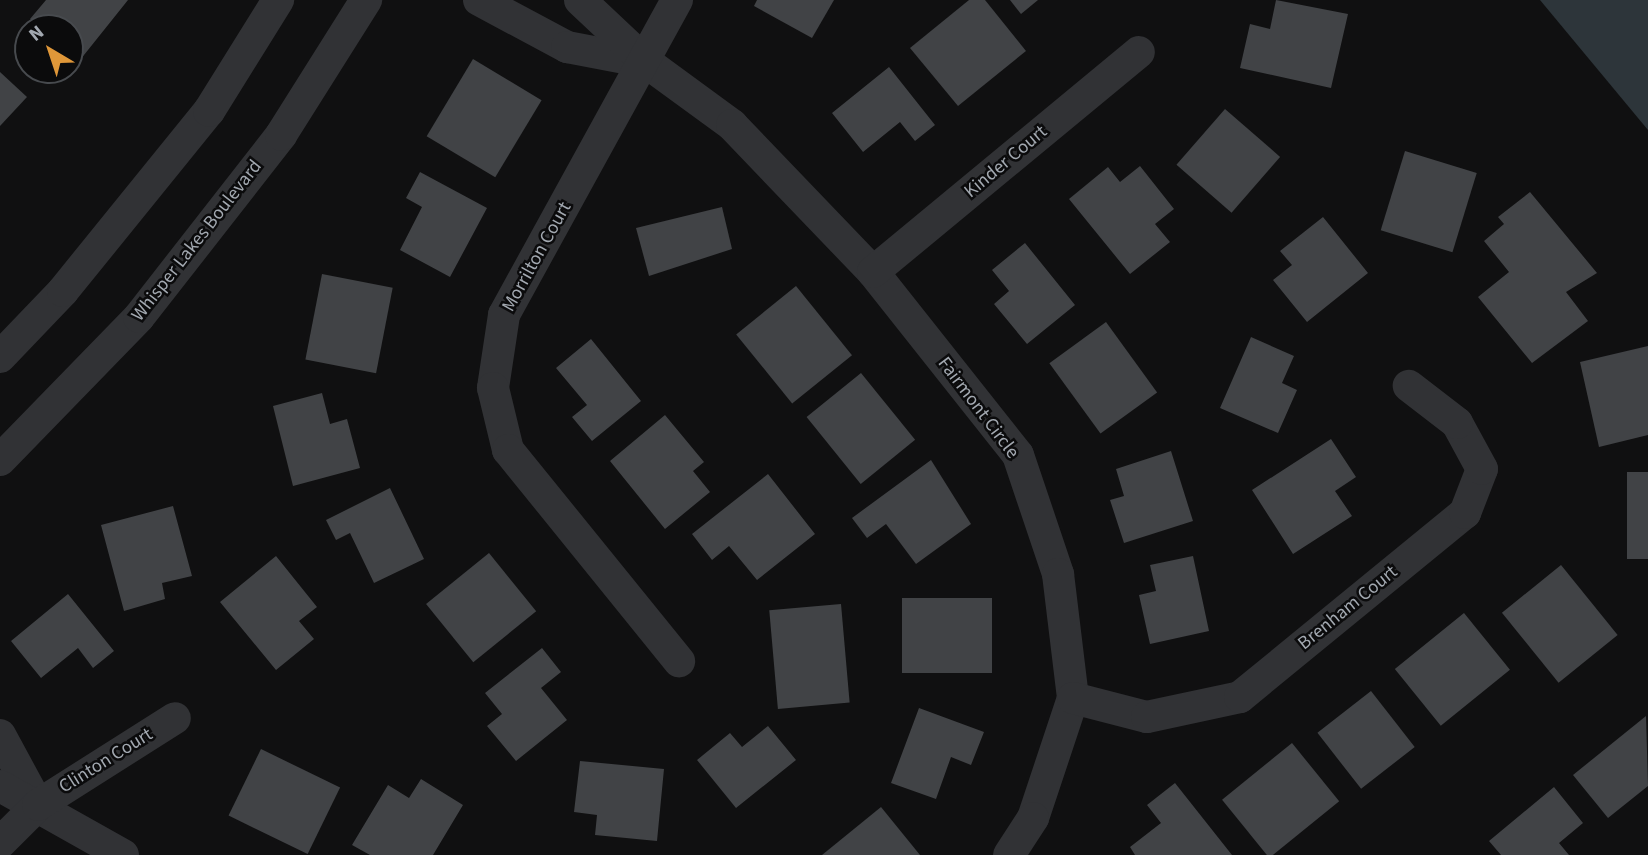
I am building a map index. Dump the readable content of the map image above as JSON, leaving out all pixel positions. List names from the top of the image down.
{
  "streets": {
    "street": [
      "Kinder Court",
      "Whisper Lakes Boulevard",
      "Morrilton Court",
      "Fairmont Circle",
      "Brenham Court",
      "Clinton Court"
    ]
  },
  "crossings": [
    ["Kinder Court", "Fairmont Circle"],
    ["Morrilton Court", "Fairmont Circle"],
    ["Fairmont Circle", "Brenham Court"]
  ],
  "north": "top left"
}
